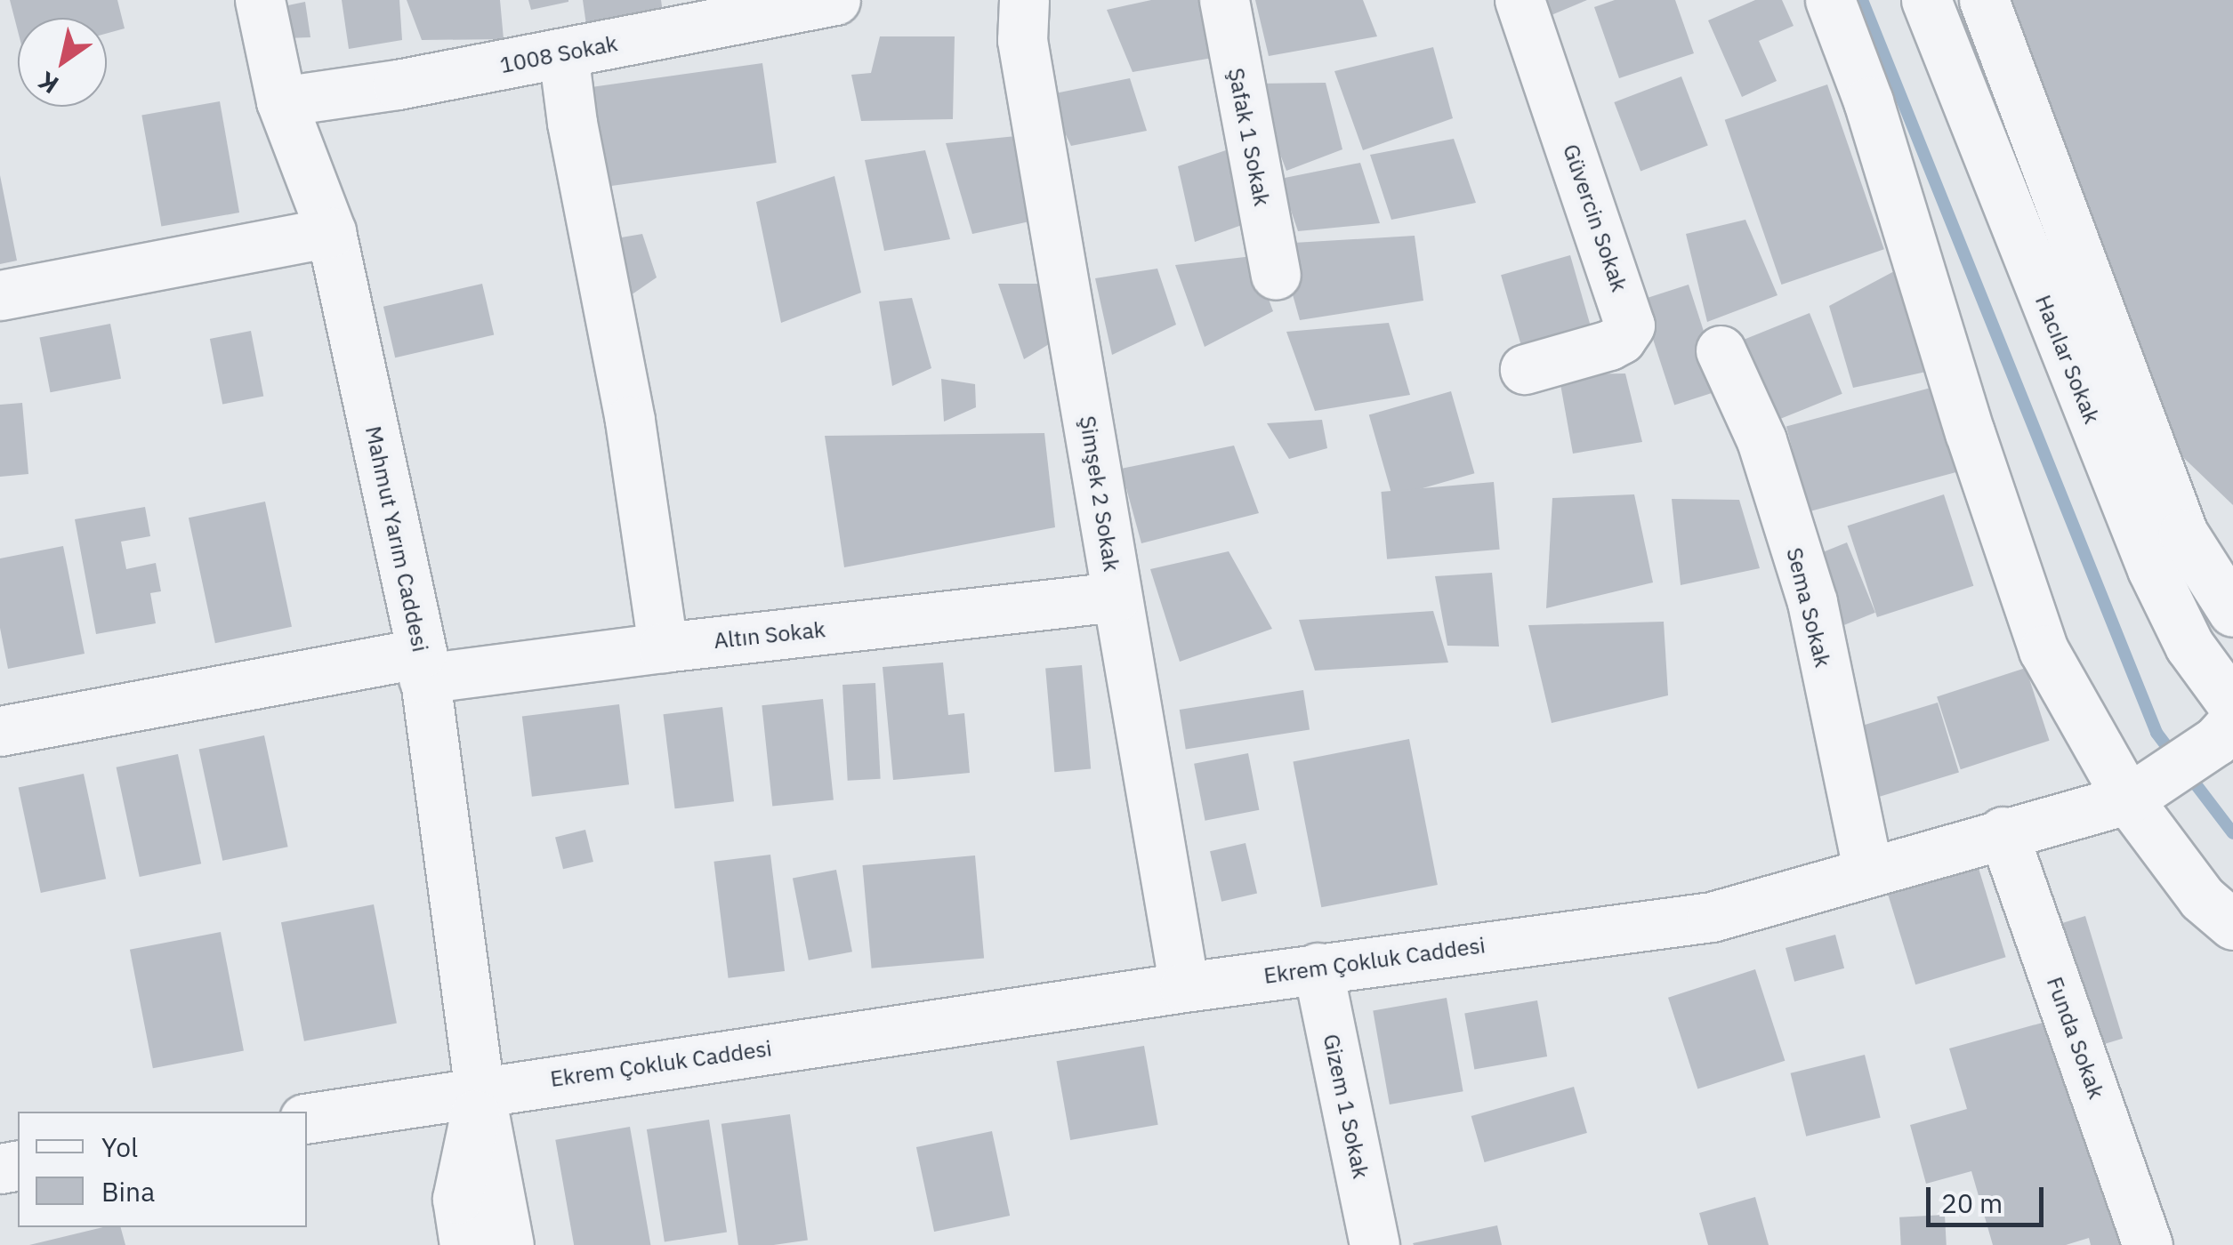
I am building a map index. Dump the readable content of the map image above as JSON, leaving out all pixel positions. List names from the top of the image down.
{
  "streets": {
    "street": [
      "1008 Sokak",
      "Şafak 1 Sokak",
      "Güvercin Sokak",
      "Hacılar Sokak",
      "Şimşek 2 Sokak",
      "Mahmut Yarım Caddesi",
      "Sema Sokak",
      "Altın Sokak",
      "Ekrem Çokluk Caddesi",
      "Funda Sokak",
      "Gizem 1 Sokak"
    ]
  },
  "crossings": [
    ["1008 Sokak", "Mahmut Yarım Caddesi"],
    ["Hacılar Sokak", "Ekrem Çokluk Caddesi"],
    ["Şimşek 2 Sokak", "Altın Sokak"],
    ["Şimşek 2 Sokak", "Ekrem Çokluk Caddesi"],
    ["Mahmut Yarım Caddesi", "Altın Sokak"],
    ["Mahmut Yarım Caddesi", "Ekrem Çokluk Caddesi"],
    ["Sema Sokak", "Ekrem Çokluk Caddesi"],
    ["Ekrem Çokluk Caddesi", "Funda Sokak"],
    ["Ekrem Çokluk Caddesi", "Gizem 1 Sokak"]
  ],
  "legend": ["Yol", "Bina"],
  "scale_bar": "20 m",
  "north": "bottom left"
}
